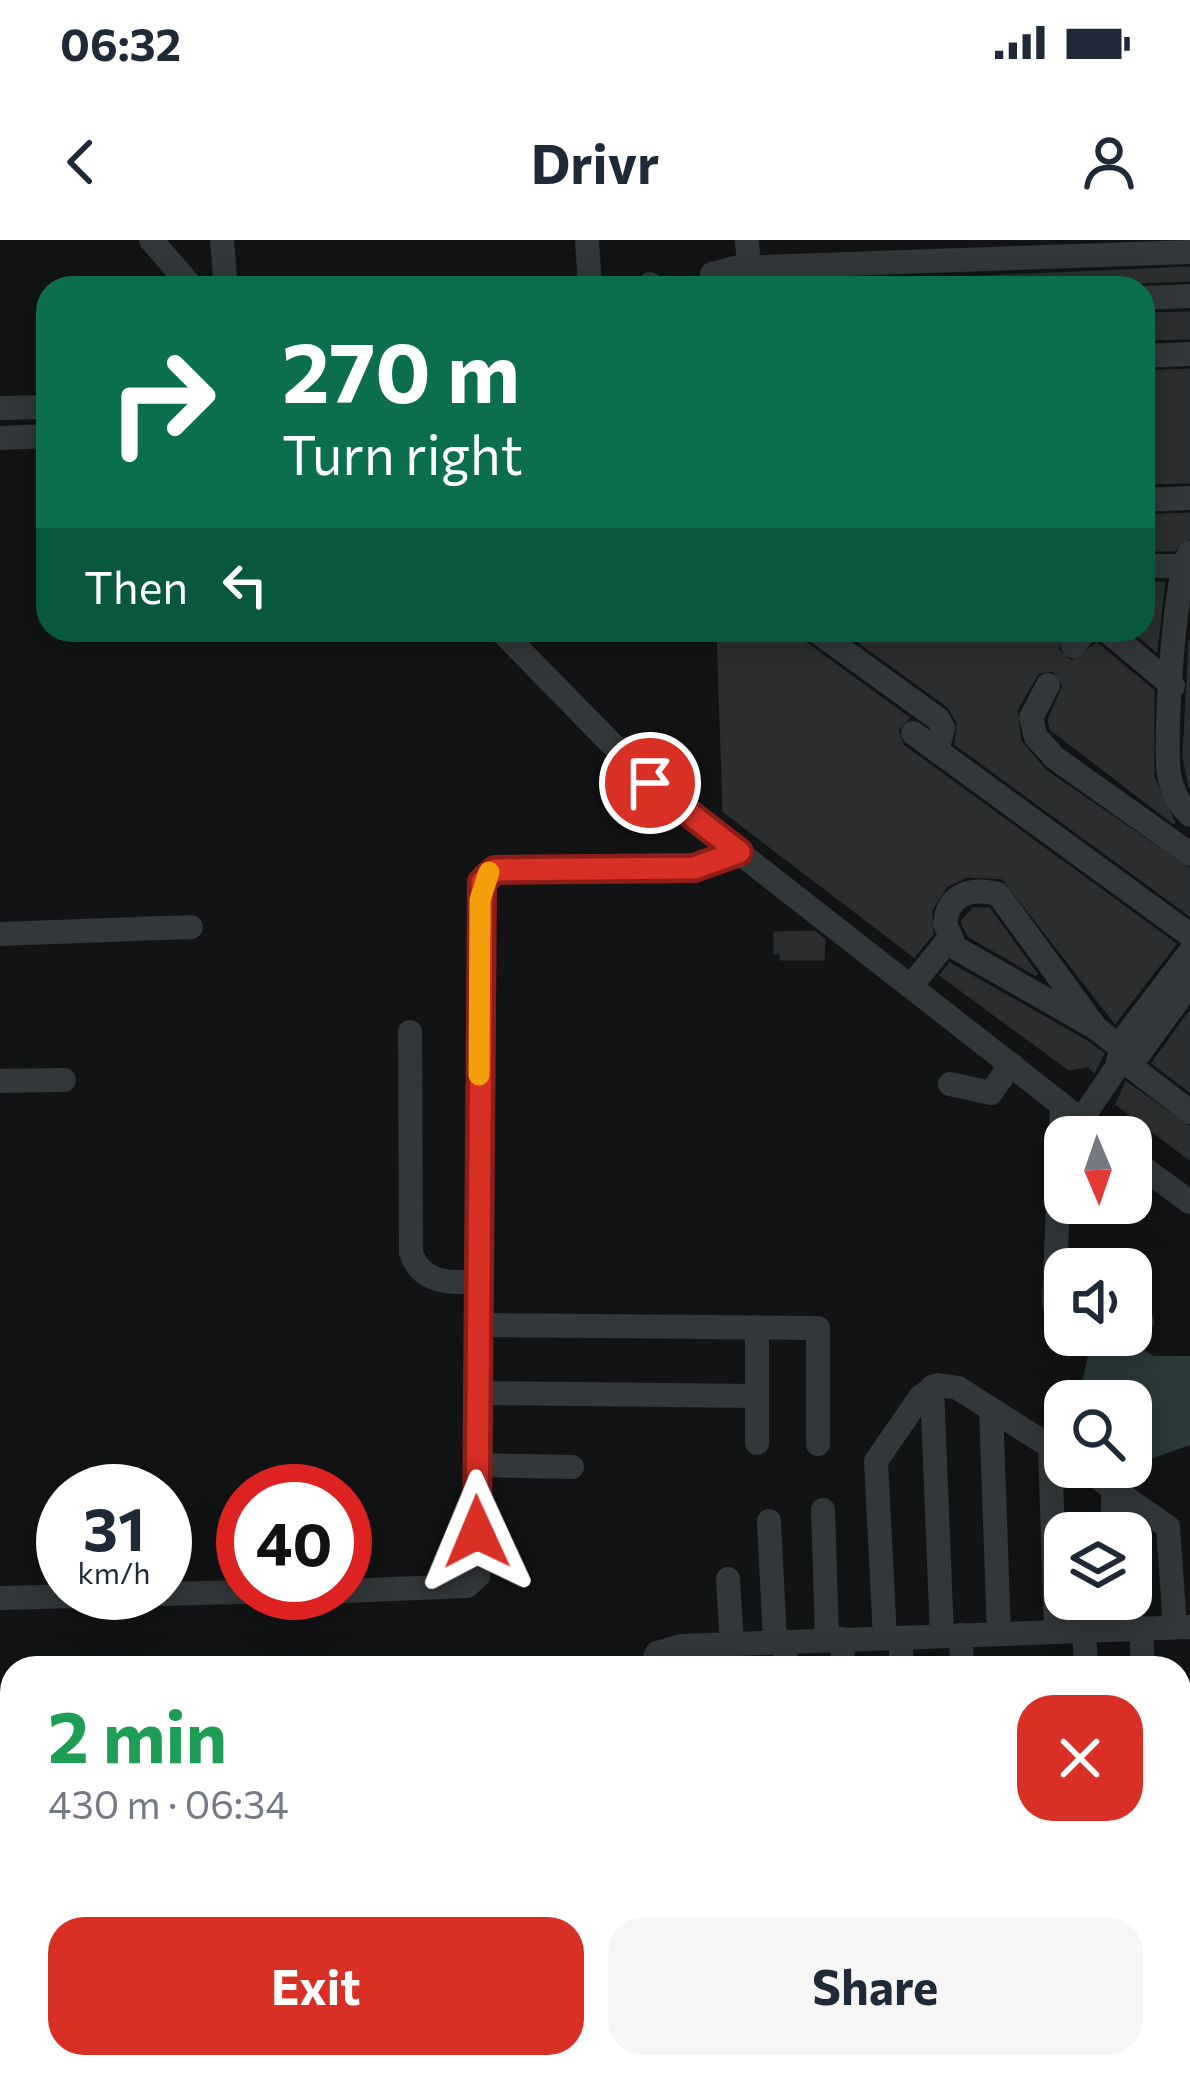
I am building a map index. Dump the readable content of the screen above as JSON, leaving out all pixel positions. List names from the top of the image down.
{
  "north": "bottom",
  "page": {
    "status": "06:32",
    "header": "Drivr",
    "turn": ["270 m", "Turn right"],
    "then": "Then",
    "speed": "31 km/h",
    "limit": "40",
    "heading": ["2 min", "430 m · 06:34"],
    "buttons": ["Exit", "Share"]
  }
}
